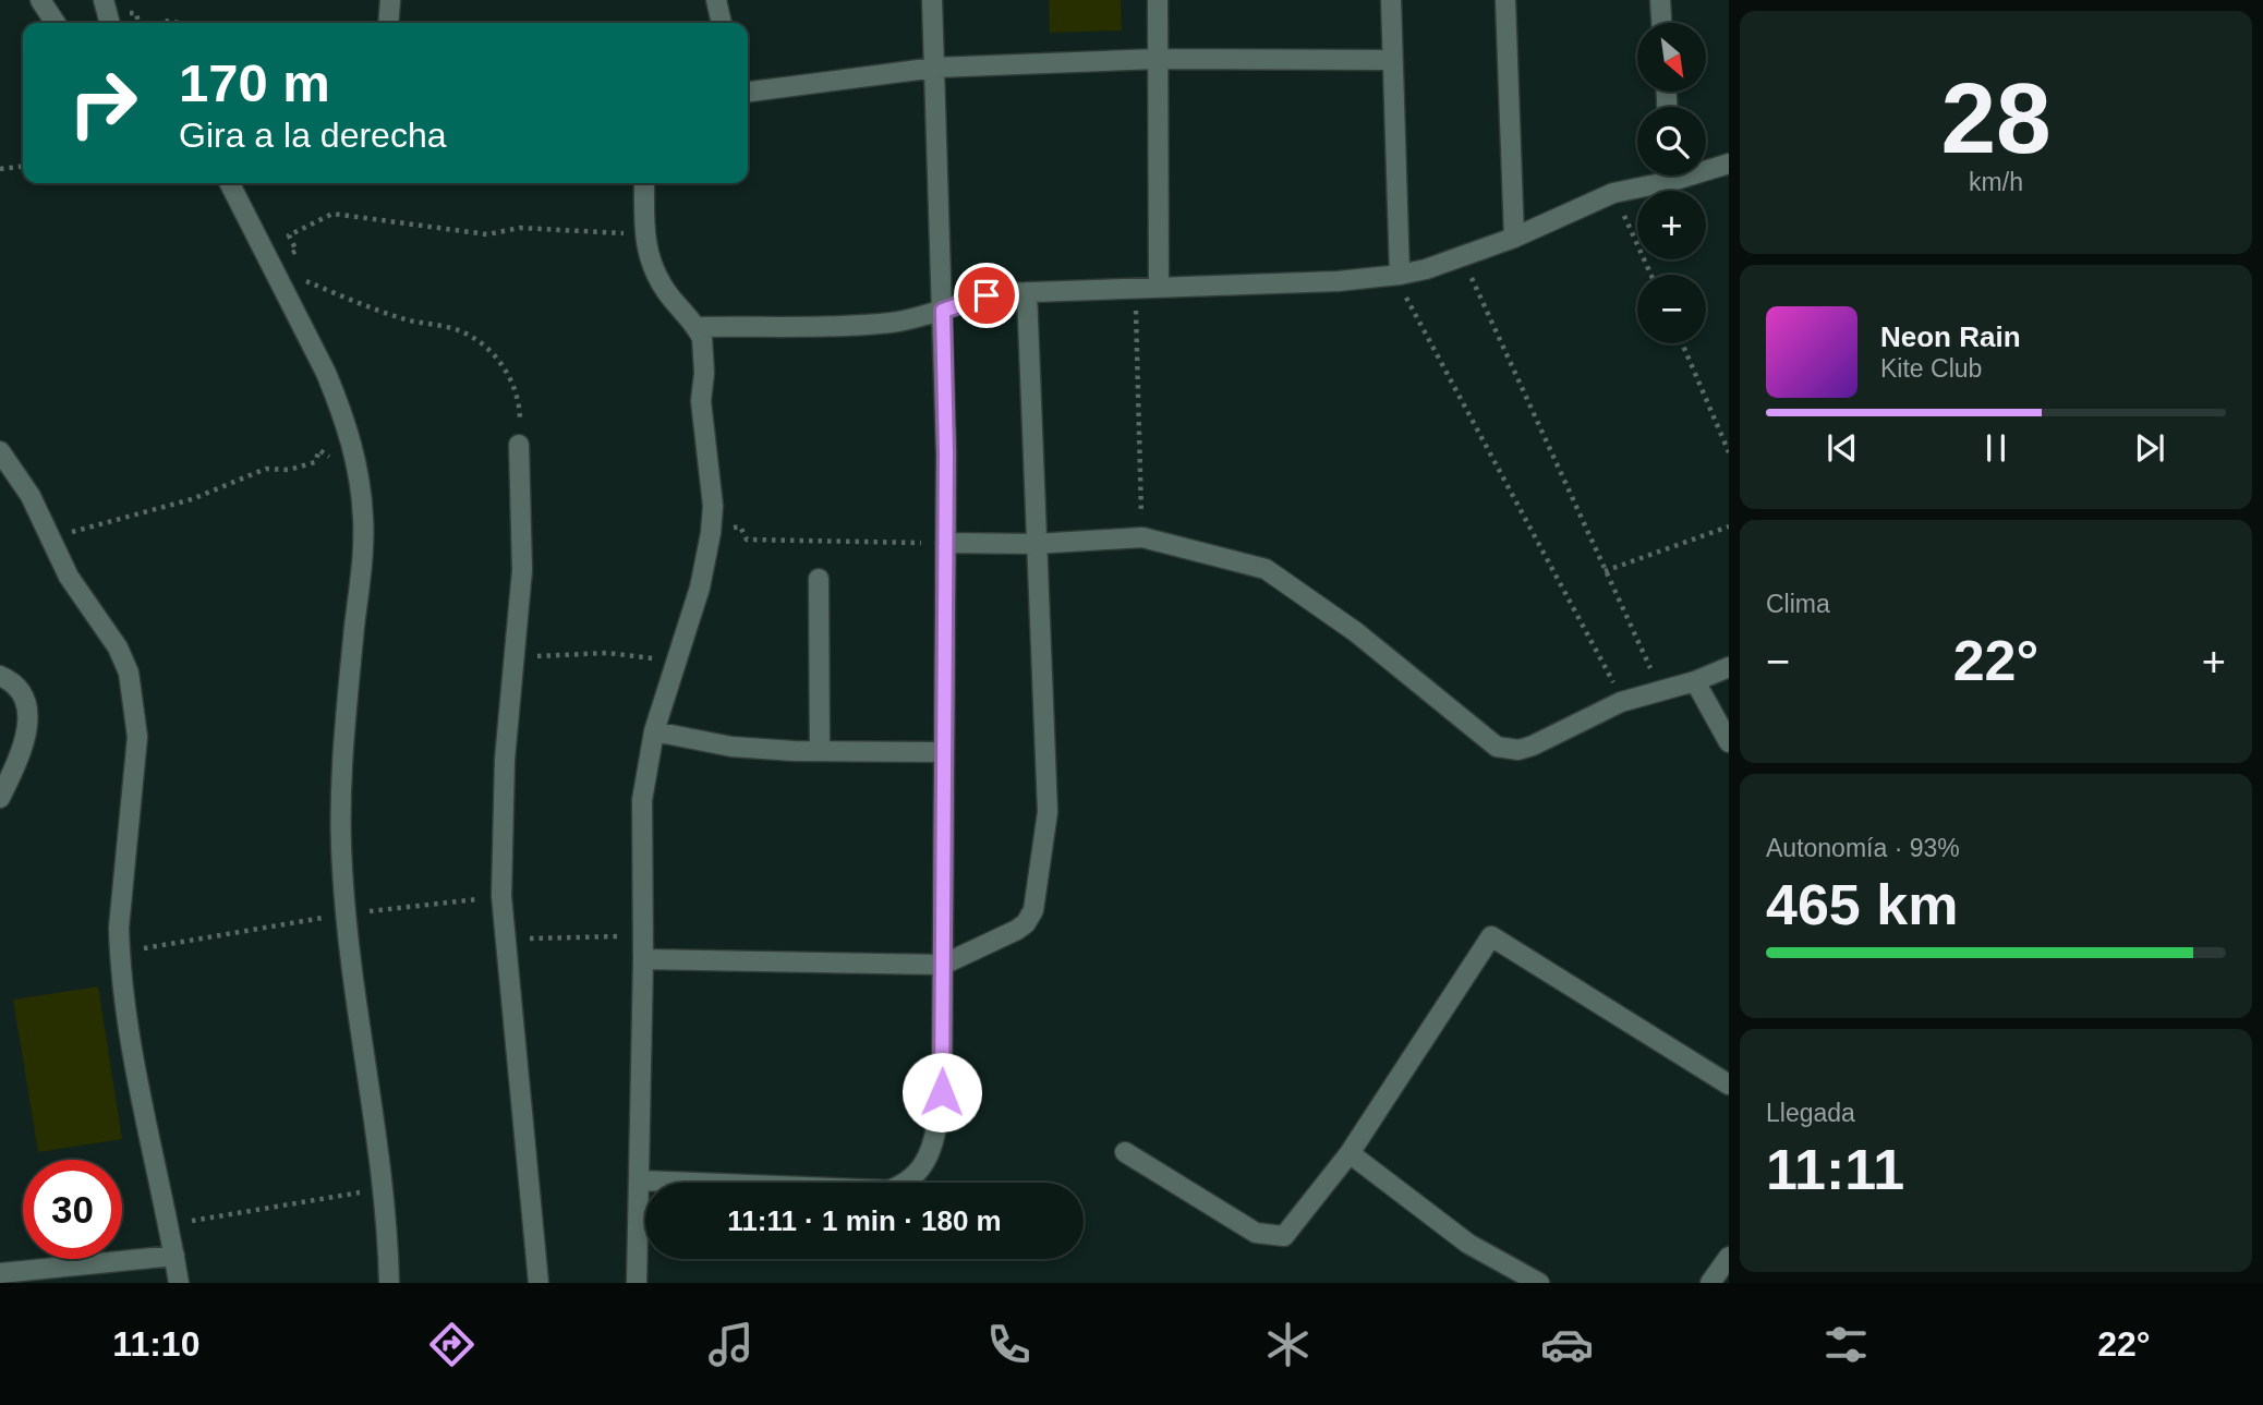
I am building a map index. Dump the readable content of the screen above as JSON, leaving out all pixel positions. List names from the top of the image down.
{
  "north": "bottom right",
  "page": {
    "tile": [
      ["28", "km/h"],
      "Clima",
      ["Autonomía · 93%", "465 km"],
      ["Llegada", "11:11"]
    ],
    "map_buttons": ["+", "−"],
    "turn": ["170 m", "Gira a la derecha"],
    "song": ["Neon Rain", "Kite Club"],
    "heat": ["−", "22°", "+"],
    "limit": "30",
    "trip": "11:11 · 1 min · 180 m",
    "tabs": ["11:10", "22°"]
  }
}
